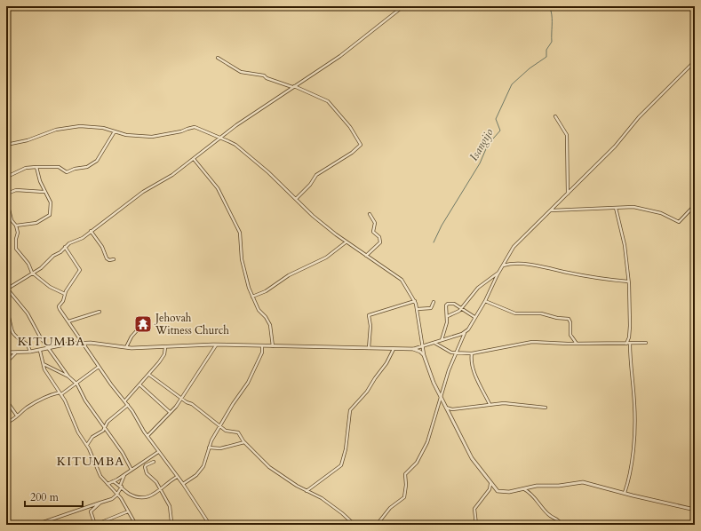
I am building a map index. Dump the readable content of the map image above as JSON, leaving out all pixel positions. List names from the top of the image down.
{
  "districts": ["KITUMBA", "KITUMBA"],
  "water": ["Isangijo"],
  "places": {
    "temple": ["Jehovah Witness Church"]
  },
  "scale_bar": "200 m"
}
